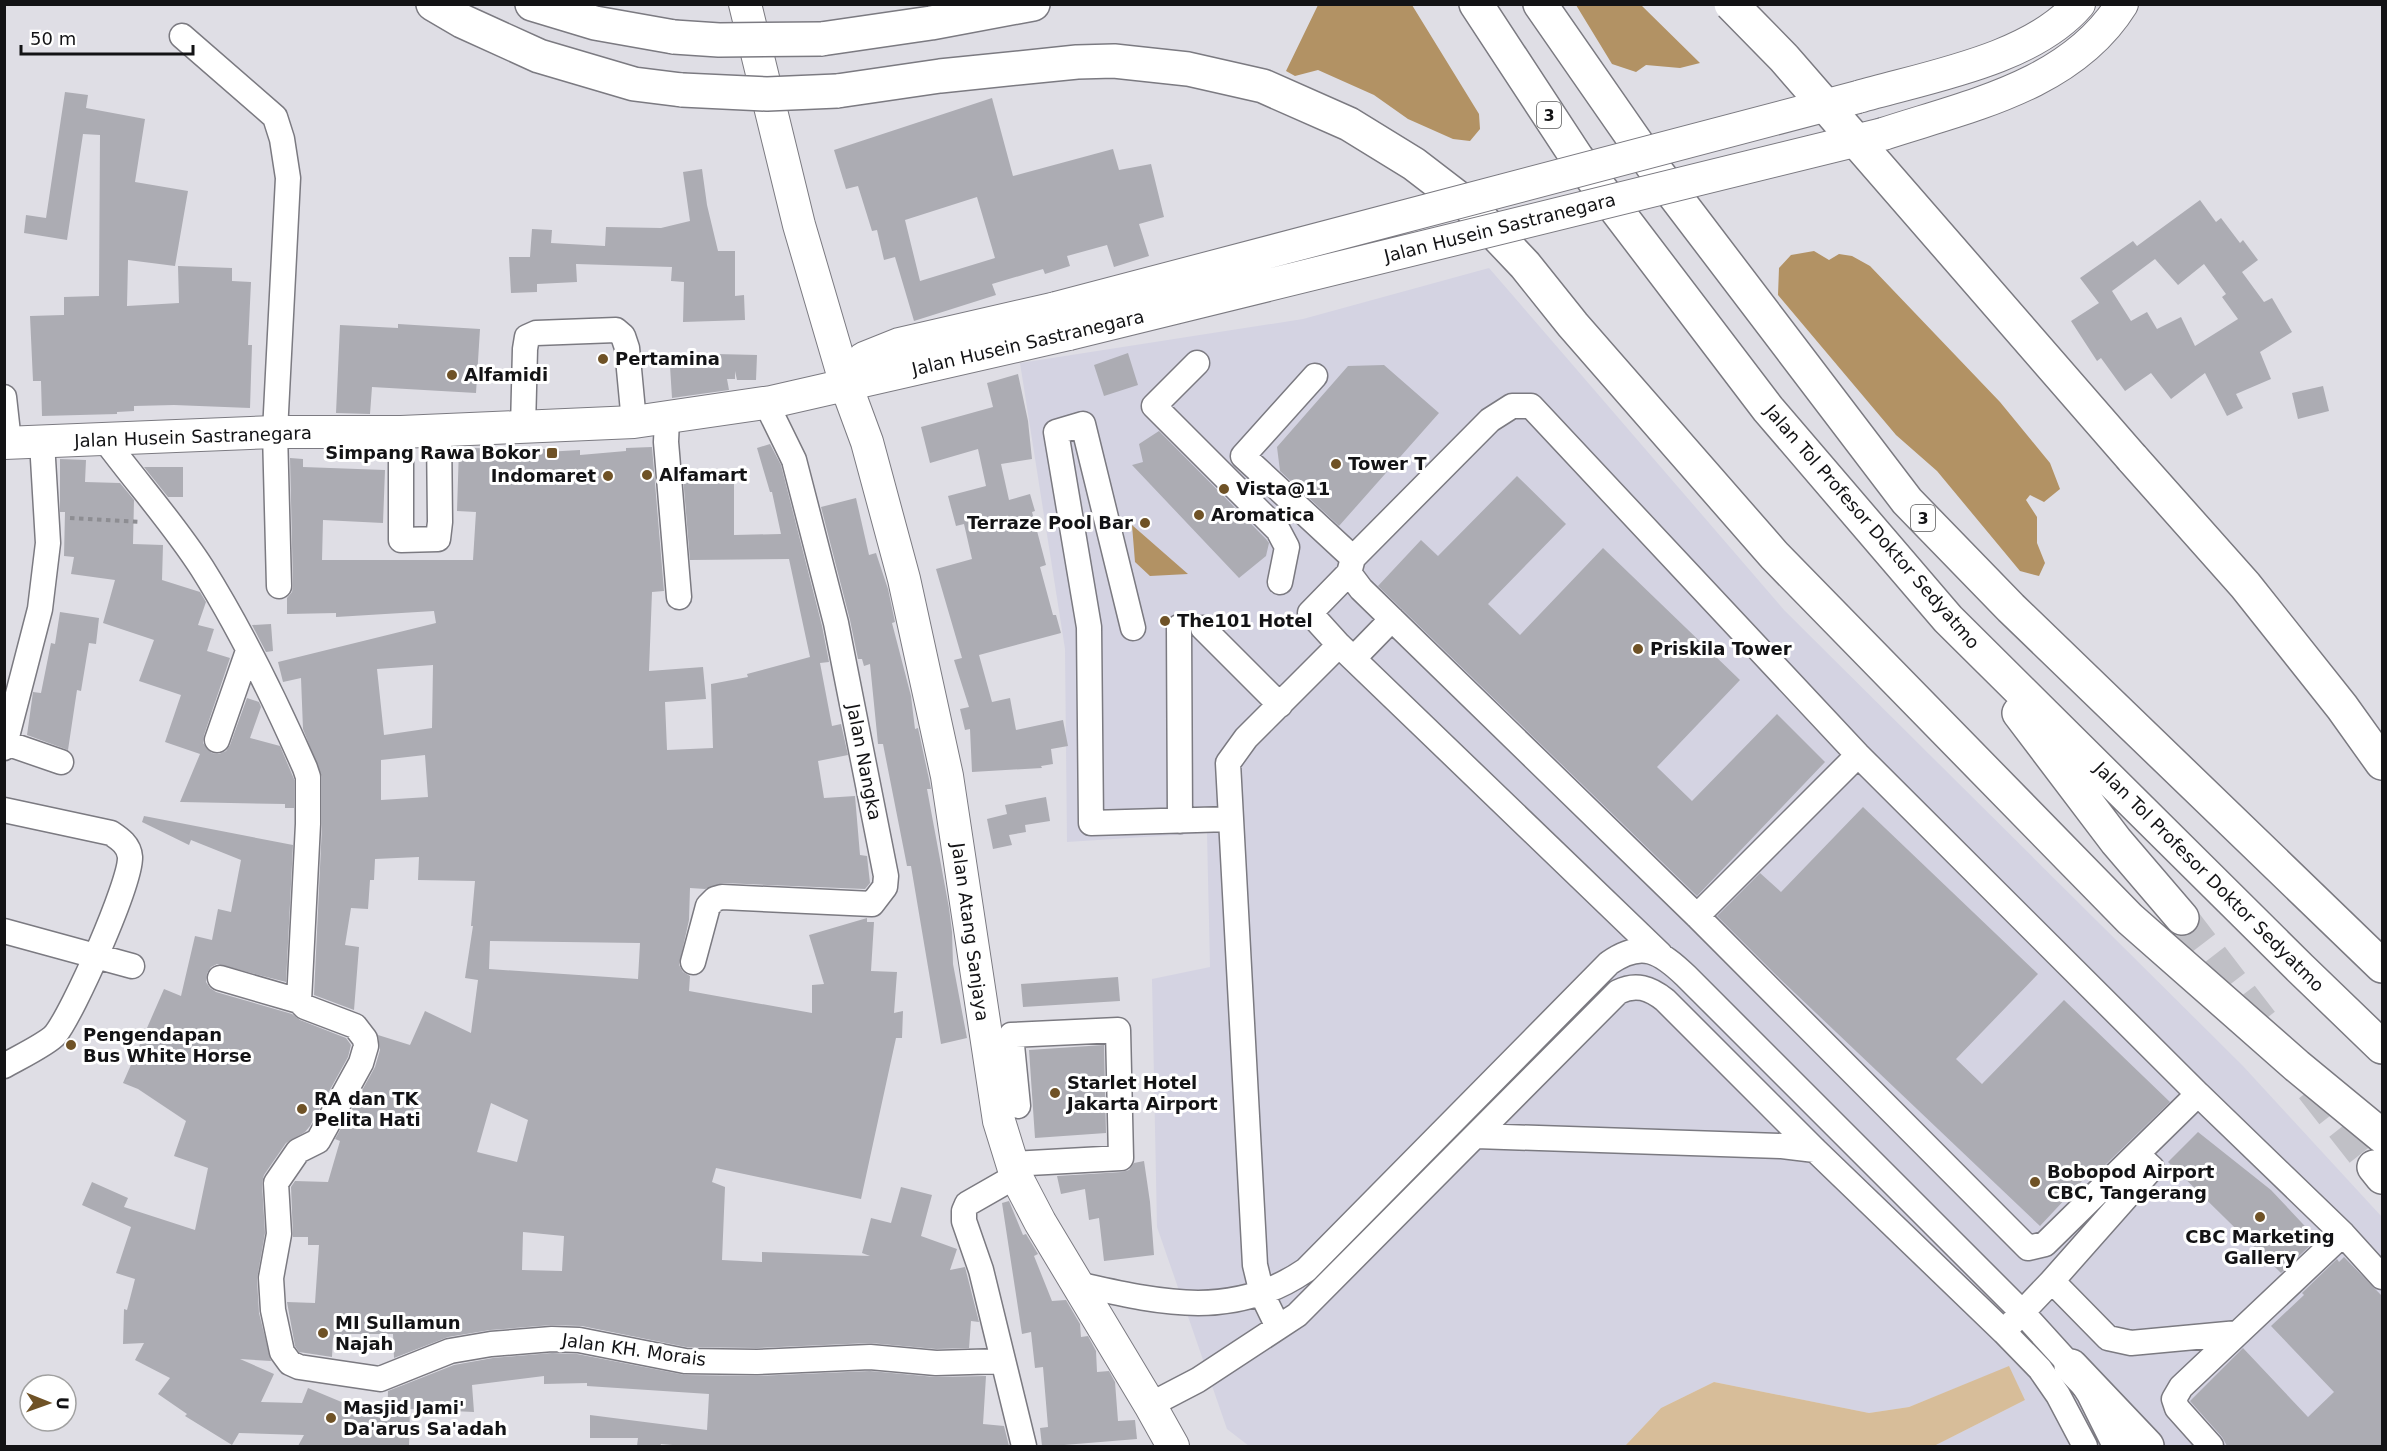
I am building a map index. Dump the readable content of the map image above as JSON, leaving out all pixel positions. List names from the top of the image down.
{
  "streets": {
    "highway": ["3", "Jalan Tol Profesor Doktor Sedyatmo"],
    "main road": ["Jalan Husein Sastranegara", "Jalan Atang Sanjaya"],
    "street": ["Jalan Nangka", "Jalan KH. Morais"]
  },
  "crossings": [
    ["Jalan Husein Sastranegara", "Jalan Nangka"],
    ["Jalan Husein Sastranegara", "Jalan Atang Sanjaya"]
  ],
  "places": {
    "other": [
      "Pertamina",
      "Alfamidi",
      "Tower T",
      "Alfamart",
      "Indomaret",
      "Vista@11",
      "Aromatica",
      "Terraze Pool Bar",
      "The101 Hotel",
      "Priskila Tower",
      "Pengendapan Bus White Horse",
      "Starlet Hotel Jakarta Airport",
      "RA dan TK Pelita Hati",
      "Bobopod Airport CBC, Tangerang",
      "CBC Marketing Gallery",
      "MI Sullamun Najah",
      "Masjid Jami' Da'arus Sa'adah"
    ],
    "transit": ["Simpang Rawa Bokor"]
  },
  "scale_bar": "50 m",
  "north": "right"
}
